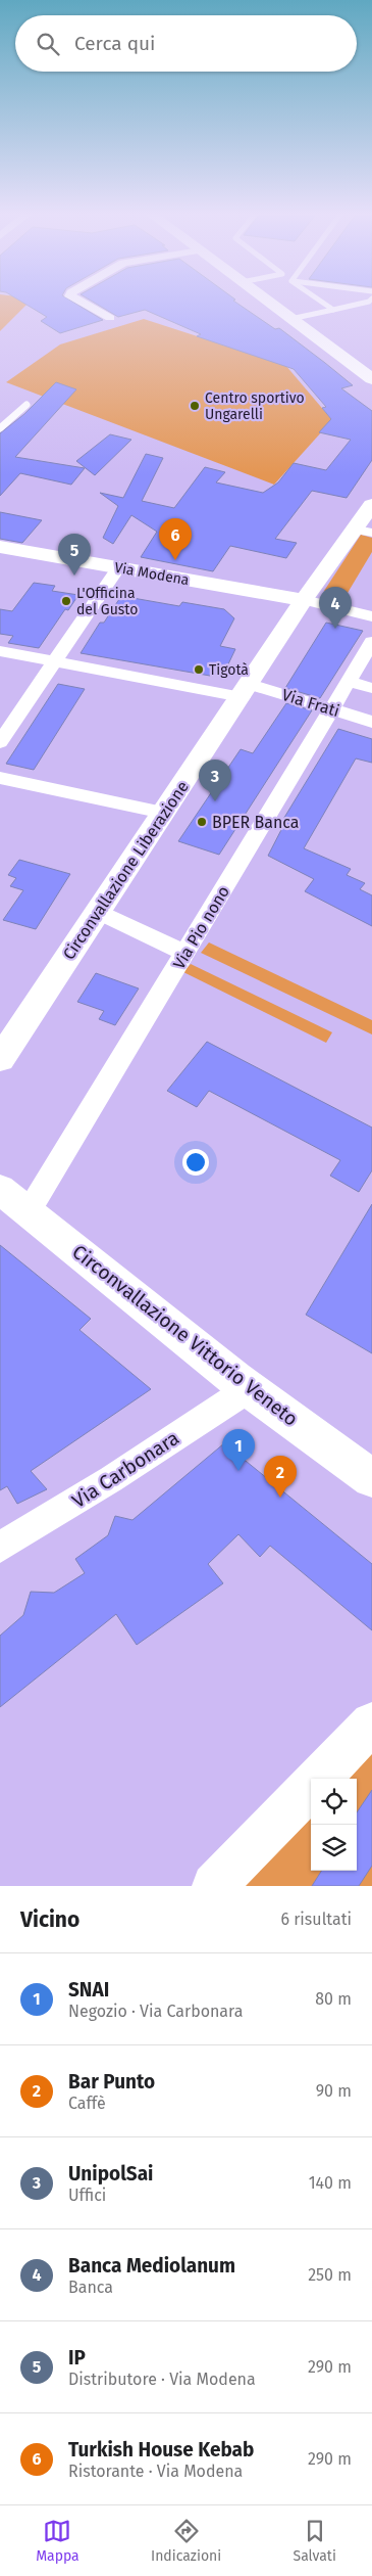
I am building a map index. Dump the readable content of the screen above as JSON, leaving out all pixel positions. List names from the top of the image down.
{
  "streets": {
    "main road": ["Via Modena", "Circonvallazione Liberazione", "Circonvallazione Vittorio Veneto"],
    "street": ["Via Frati", "Via Pio nono", "Via Carbonara"]
  },
  "crossings": [
    ["Via Modena", "Circonvallazione Liberazione"],
    ["Via Frati", "Circonvallazione Liberazione"],
    ["Via Frati", "Via Pio nono"],
    ["Via Pio nono", "Circonvallazione Vittorio Veneto"],
    ["Circonvallazione Vittorio Veneto", "Via Carbonara"]
  ],
  "places": [
    "Centro sportivo Ungarelli",
    "L'Officina del Gusto",
    "Tigotà",
    "BPER Banca"
  ],
  "page": {
    "search": "Cerca qui",
    "pins": [
      "6",
      "5",
      "4",
      "3",
      "1",
      "2"
    ],
    "heading": ["Vicino", "6 risultati"],
    "list": [
      {
        "mark": "1",
        "name": "SNAI",
        "note": "Negozio · Via Carbonara",
        "value": "80 m"
      },
      {
        "mark": "2",
        "name": "Bar Punto",
        "note": "Caffè",
        "value": "90 m"
      },
      {
        "mark": "3",
        "name": "UnipolSai",
        "note": "Uffici",
        "value": "140 m"
      },
      {
        "mark": "4",
        "name": "Banca Mediolanum",
        "note": "Banca",
        "value": "250 m"
      },
      {
        "mark": "5",
        "name": "IP",
        "note": "Distributore · Via Modena",
        "value": "290 m"
      },
      {
        "mark": "6",
        "name": "Turkish House Kebab",
        "note": "Ristorante · Via Modena",
        "value": "290 m"
      }
    ],
    "nav": ["Mappa", "Indicazioni", "Salvati"]
  }
}
